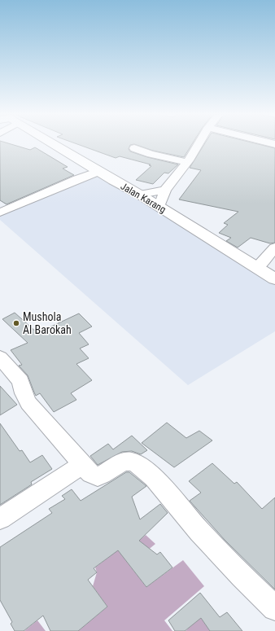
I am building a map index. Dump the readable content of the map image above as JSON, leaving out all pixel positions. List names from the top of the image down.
{
  "streets": {
    "main road": ["Jalan Karang"]
  },
  "places": ["Mushola Al Barokah"]
}
